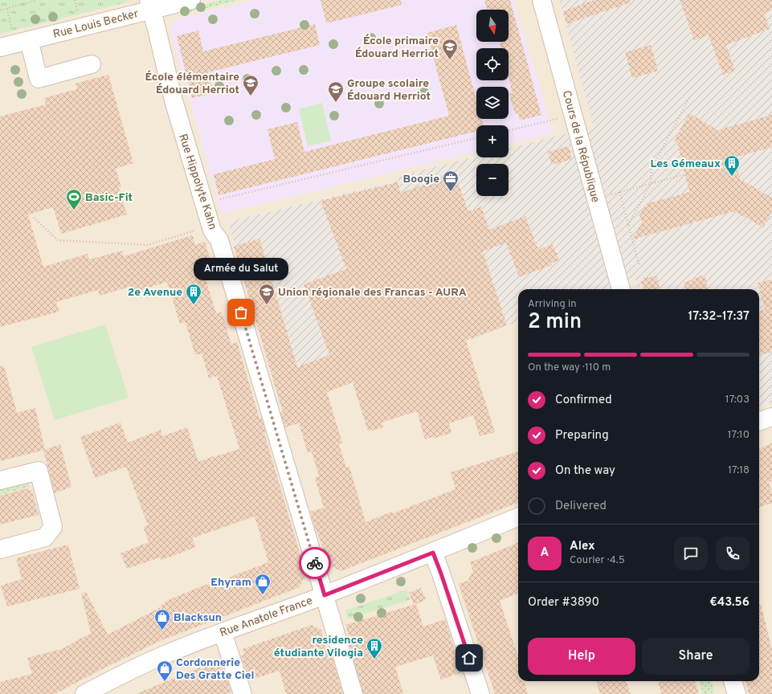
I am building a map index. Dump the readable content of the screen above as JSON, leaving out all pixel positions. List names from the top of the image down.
{
  "streets": {
    "street": [
      "Rue Louis Becker",
      "Cours de la République",
      "Rue Hippolyte Kahn",
      "Rue Anatole France"
    ]
  },
  "crossings": [
    ["Rue Louis Becker", "Rue Hippolyte Kahn"],
    ["Rue Hippolyte Kahn", "Rue Anatole France"]
  ],
  "places": {
    "school or university": [
      "École primaire Édouard Herriot",
      "École élémentaire Édouard Herriot",
      "Groupe scolaire Édouard Herriot",
      "Union régionale des Francas - AURA"
    ],
    "building": ["Les Gémeaux", "2e Avenue", "residence étudiante Vilogia"],
    "office": ["Boogie"],
    "sports": ["Basic-Fit"],
    "other": ["Armée du Salut"],
    "shop": ["Ehyram", "Blacksun", "Cordonnerie Des Gratte Ciel"]
  },
  "north": "bottom",
  "page": {
    "map_buttons": ["+", "−"],
    "bubble": "Armée du Salut",
    "heading": ["2 min", "Arriving in", "17:32–17:37"],
    "panel": [
      "Alex",
      "Courier · 4.5",
      "Order #3890",
      "€43.56"
    ],
    "bar": "On the way · 110 m",
    "list": [
      ["Confirmed", "17:03"],
      ["Preparing", "17:10"],
      ["On the way", "17:18"],
      "Delivered"
    ],
    "round": "A",
    "buttons": ["Help", "Share"]
  }
}
